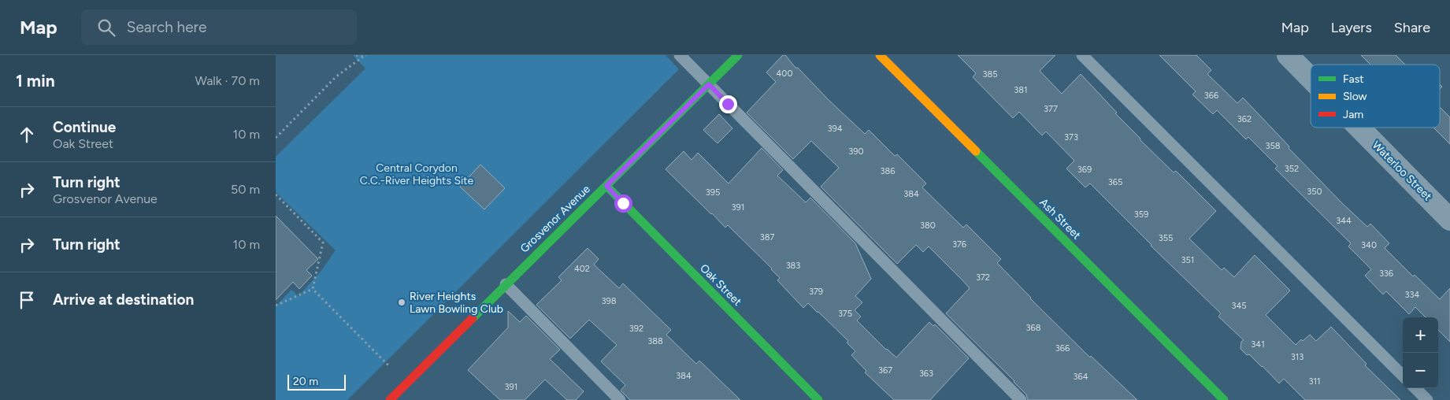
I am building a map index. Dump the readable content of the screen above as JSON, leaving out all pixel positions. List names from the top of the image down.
{
  "streets": {
    "street": [
      "Waterloo Street",
      "Grosvenor Avenue",
      "Ash Street",
      "Oak Street"
    ]
  },
  "crossings": [
    ["Grosvenor Avenue", "Oak Street"]
  ],
  "parks": ["Central Corydon C.C.-River Heights Site"],
  "places": ["River Heights Lawn Bowling Club"],
  "house_numbers": [
    "400",
    "385",
    "381",
    "366",
    "377",
    "362",
    "394",
    "373",
    "358",
    "390",
    "352",
    "369",
    "386",
    "365",
    "350",
    "395",
    "384",
    "391",
    "359",
    "344",
    "380",
    "387",
    "355",
    "376",
    "340",
    "351",
    "383",
    "402",
    "336",
    "372",
    "379",
    "334",
    "398",
    "345",
    "375",
    "368",
    "392",
    "388",
    "341",
    "366",
    "313",
    "367",
    "363",
    "384",
    "364",
    "311",
    "391"
  ],
  "legend": ["Fast", "Slow", "Jam"],
  "scale_bar": "20 m",
  "page": {
    "header": "Map",
    "search": "Search here",
    "nav": ["Map", "Layers", "Share"],
    "heading": ["1 min", "Walk · 70 m"],
    "list": [
      ["Continue", "Oak Street", "10 m"],
      ["Turn right", "Grosvenor Avenue", "50 m"],
      ["Turn right", "10 m"],
      "Arrive at destination"
    ],
    "map_buttons": ["+", "−"],
    "scale": "20 m"
  }
}
